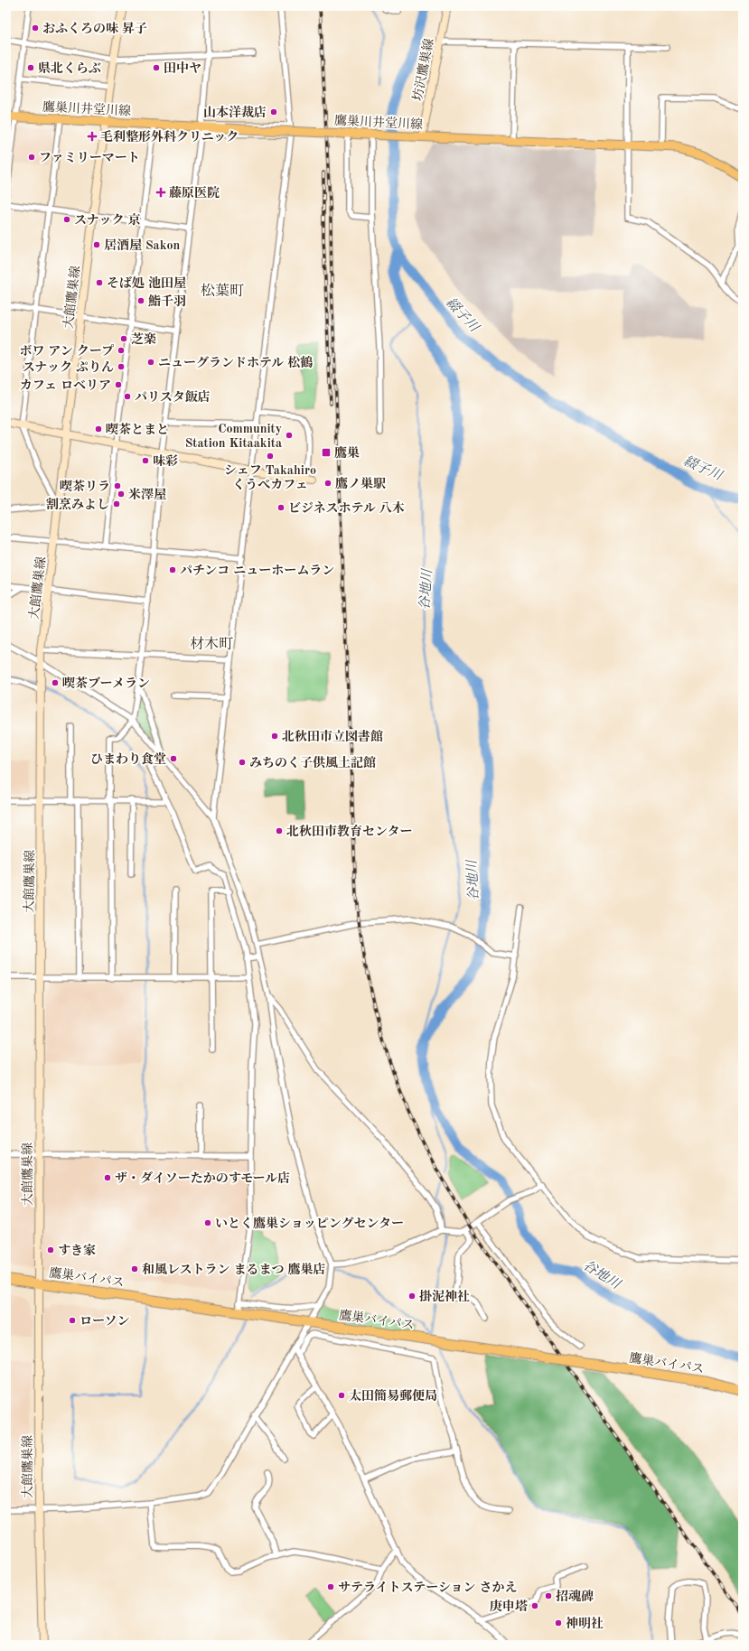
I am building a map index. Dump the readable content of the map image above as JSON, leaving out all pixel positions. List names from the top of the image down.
{
  "streets": {
    "highway": ["鷹巣バイパス"],
    "main road": ["坊沢鷹巣線", "鷹巣川井堂川線", "大館鷹巣線"]
  },
  "crossings": [
    ["坊沢鷹巣線", "鷹巣川井堂川線"],
    ["鷹巣川井堂川線", "大館鷹巣線"],
    ["大館鷹巣線", "鷹巣バイパス"]
  ],
  "districts": ["松葉町", "材木町"],
  "water": ["綴子川", "谷地川"],
  "places": {
    "other": [
      "おふくろの味 昇子",
      "県北くらぶ",
      "田中ヤ",
      "山本洋裁店",
      "ファミリーマート",
      "スナック 京",
      "居酒屋 Sakon",
      "そば処 池田屋",
      "鮨千羽",
      "芝楽",
      "ボワ アン クープ",
      "ニューグランドホテル 松鶴",
      "スナック ぷりん",
      "カフェ ロベリア",
      "パリスタ飯店",
      "喫茶とまと",
      "Community Station Kitaakita",
      "シェフ Takahiro くうべカフェ",
      "味彩",
      "鷹ノ巣駅",
      "喫茶リラ",
      "米澤屋",
      "割烹みよし",
      "ビジネスホテル 八木",
      "パチンコ ニューホームラン",
      "喫茶ブーメラン",
      "北秋田市立図書館",
      "ひまわり食堂",
      "みちのく子供風土記館",
      "北秋田市教育センター",
      "ザ・ダイソーたかのすモール店",
      "いとく鷹巣ショッピングセンター",
      "すき家",
      "和風レストラン まるまつ 鷹巣店",
      "掛泥神社",
      "ローソン",
      "太田簡易郵便局",
      "サテライトステーション さかえ",
      "招魂碑",
      "庚申塔",
      "神明社"
    ],
    "health": ["毛利整形外科クリニック", "藤原医院"],
    "transit": ["鷹巣"]
  }
}
